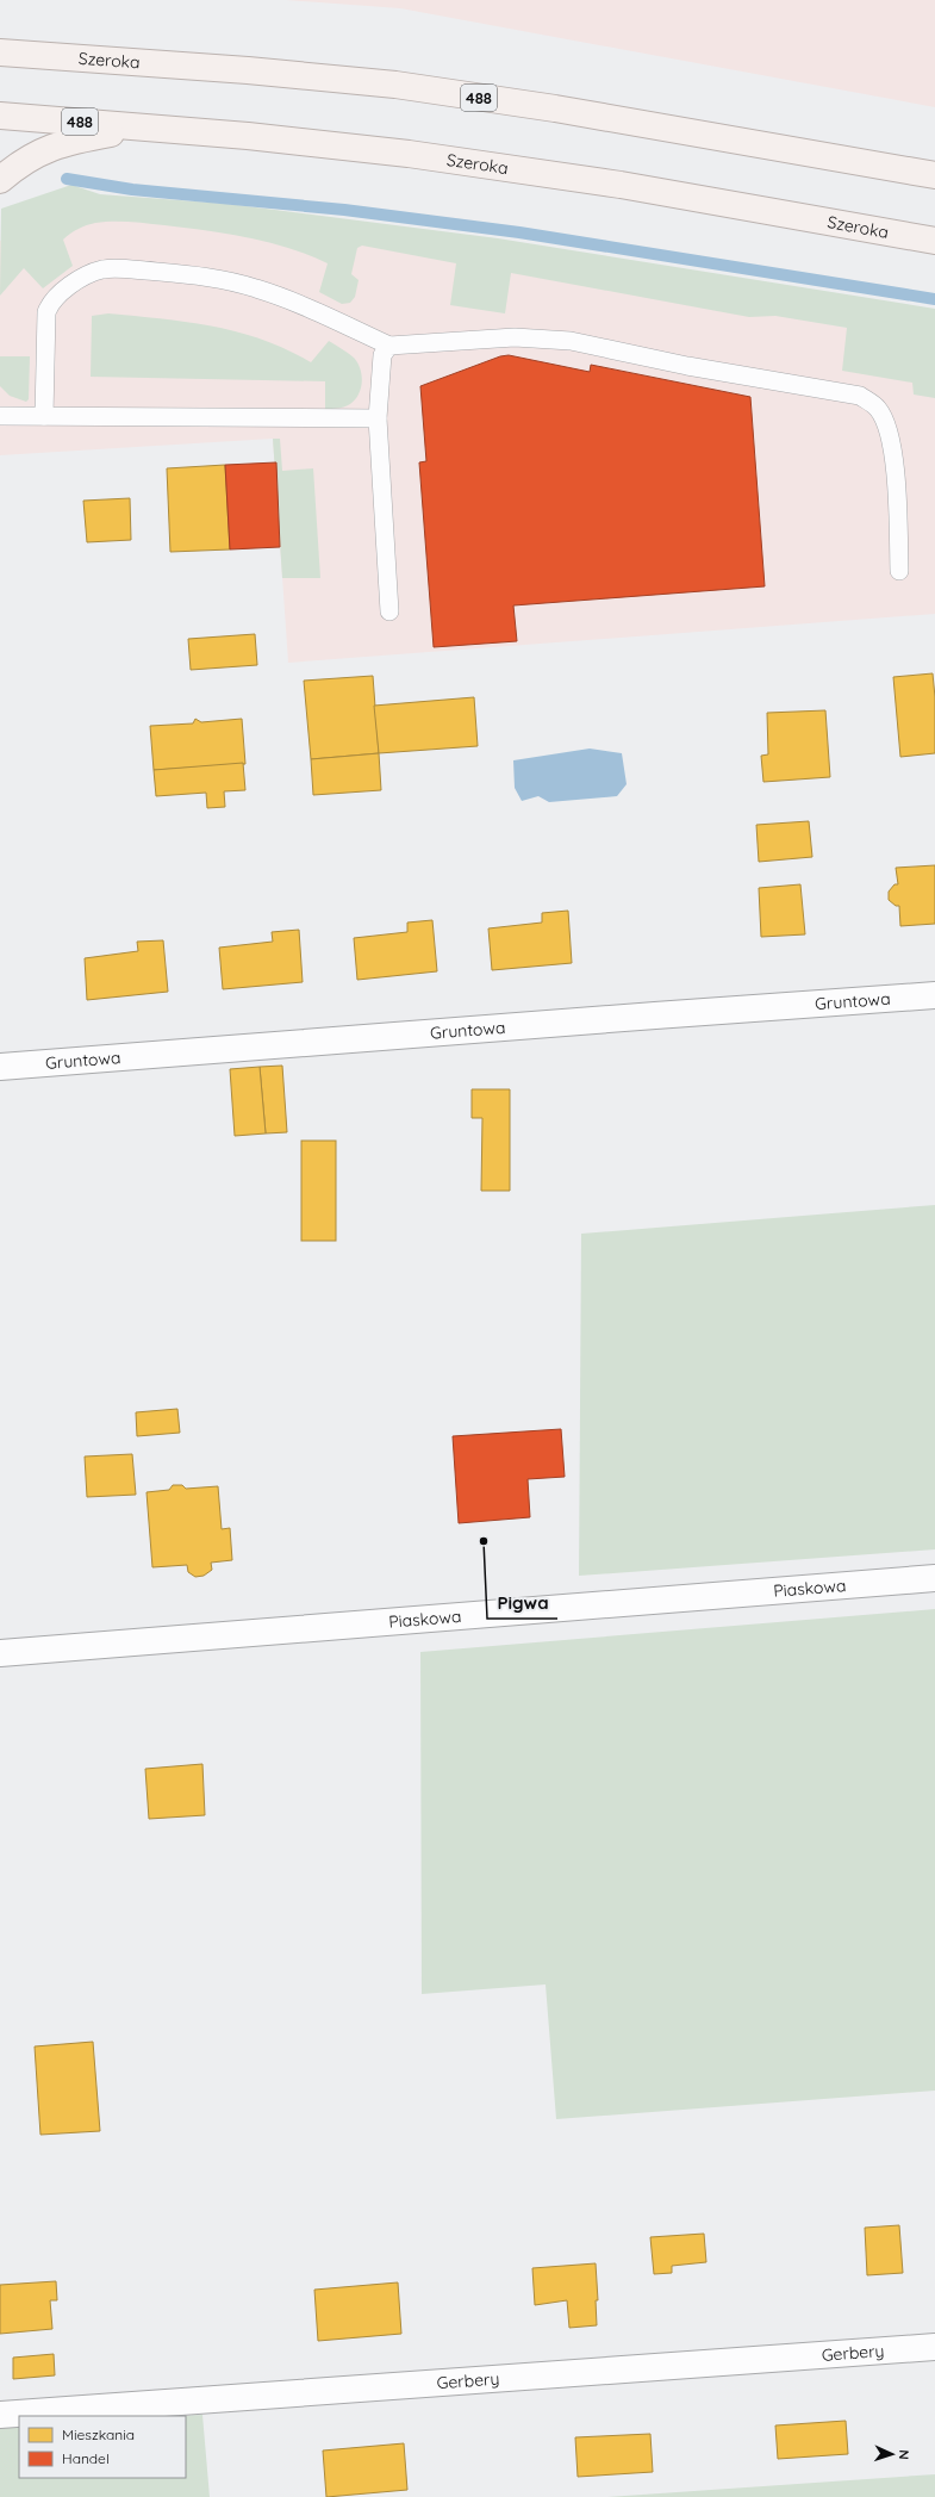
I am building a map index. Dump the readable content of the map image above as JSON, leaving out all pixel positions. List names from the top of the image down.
{
  "streets": {
    "main road": ["Szeroka", "488"],
    "street": ["Gruntowa", "Piaskowa", "Gerbery"]
  },
  "places": ["Pigwa"],
  "legend": ["Mieszkania", "Handel"],
  "north": "right"
}
